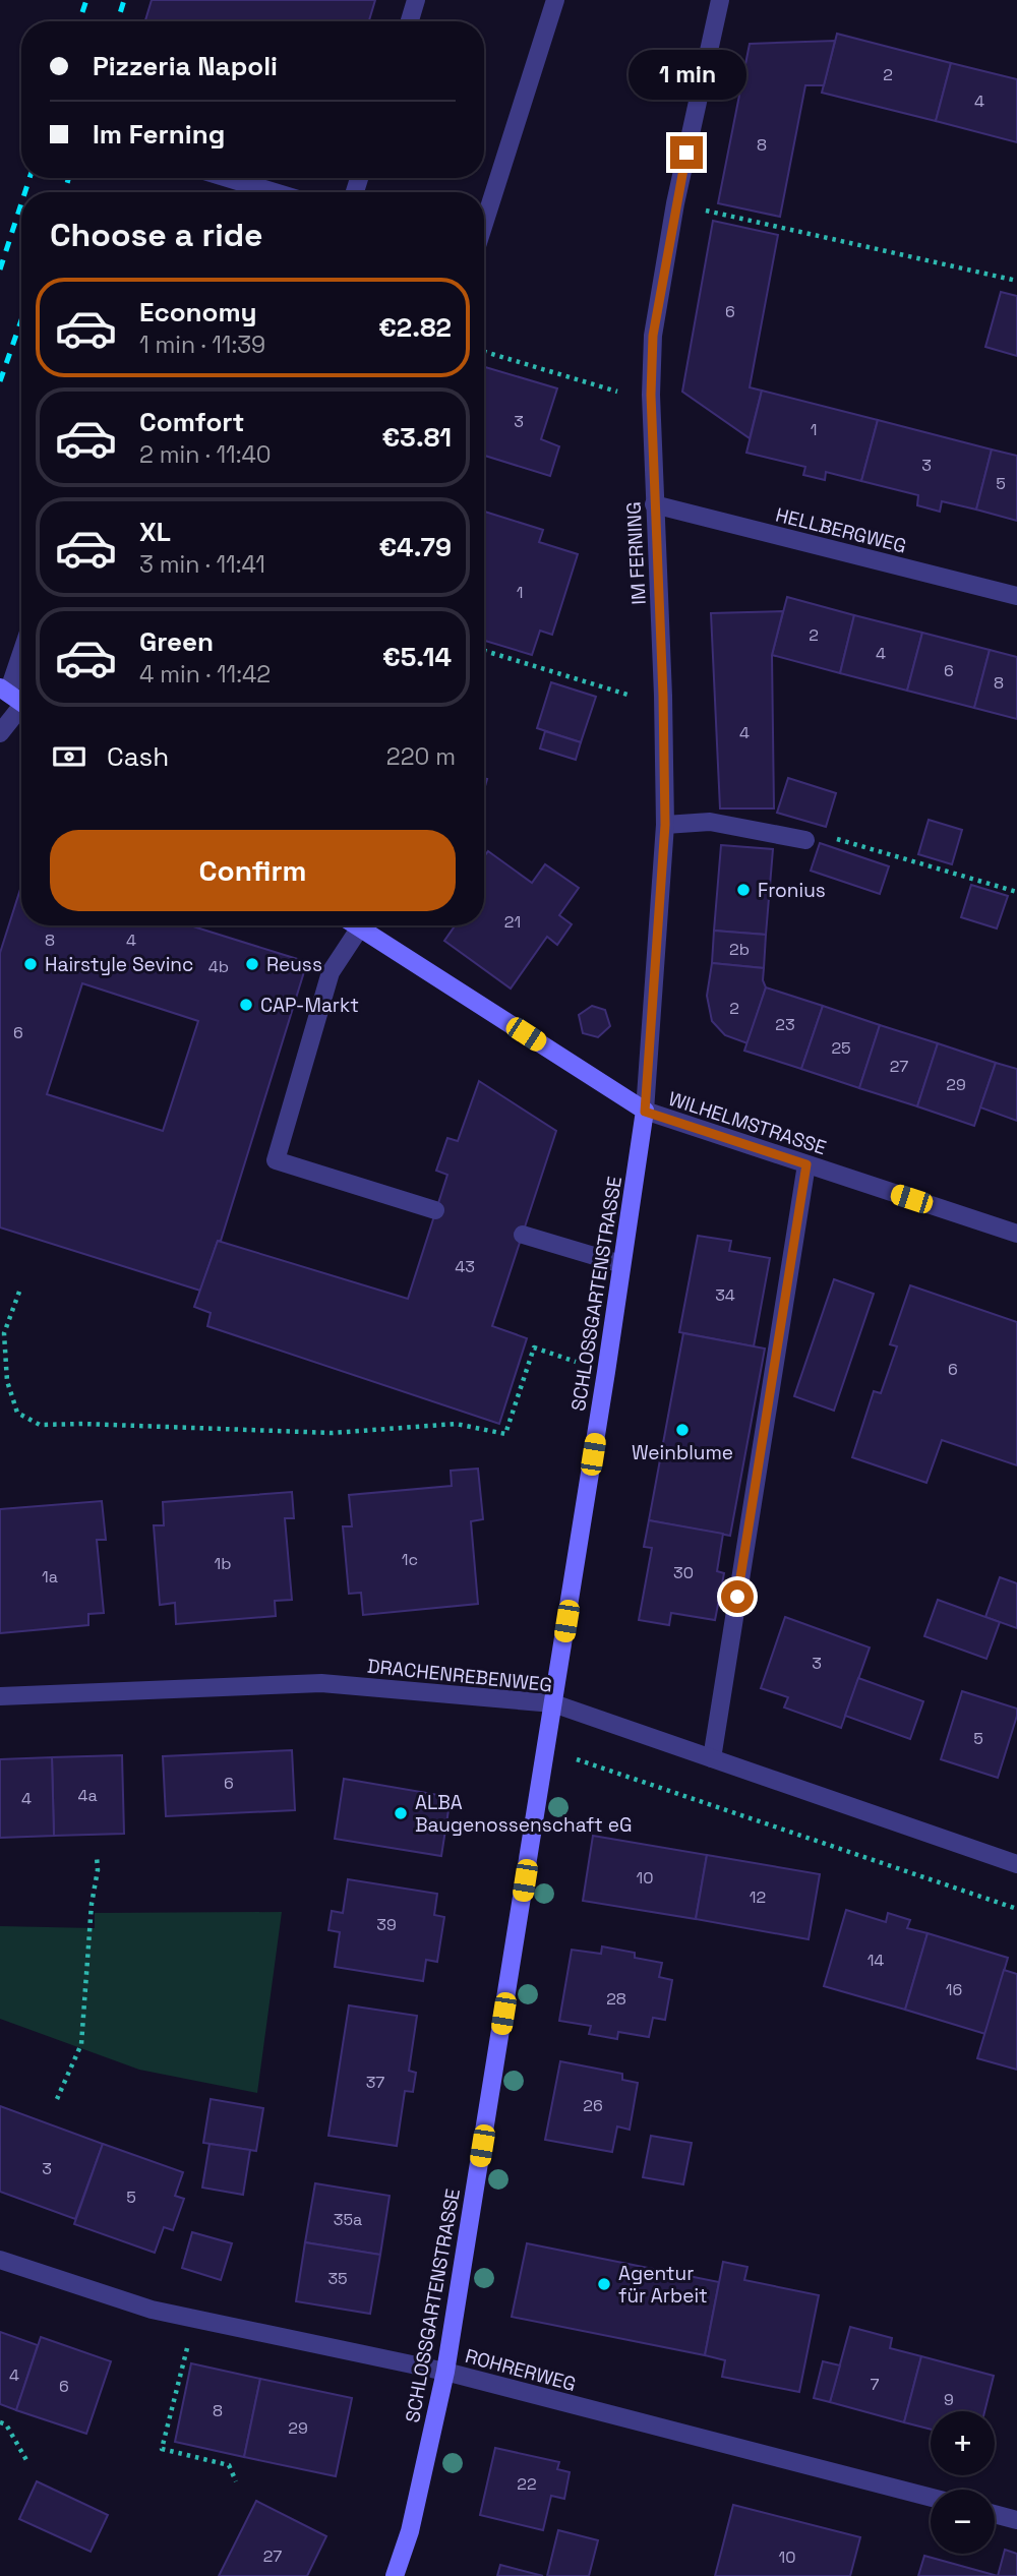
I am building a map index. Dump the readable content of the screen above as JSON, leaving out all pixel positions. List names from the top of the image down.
{
  "streets": {
    "street": [
      "HELLBERGWEG",
      "IM FERNING",
      "WILHELMSTRASSE",
      "SCHLOSSGARTENSTRASSE",
      "DRACHENREBENWEG",
      "ROHRERWEG"
    ]
  },
  "crossings": [
    ["HELLBERGWEG", "IM FERNING"],
    ["IM FERNING", "WILHELMSTRASSE"],
    ["IM FERNING", "SCHLOSSGARTENSTRASSE"],
    ["WILHELMSTRASSE", "SCHLOSSGARTENSTRASSE"],
    ["SCHLOSSGARTENSTRASSE", "DRACHENREBENWEG"],
    ["SCHLOSSGARTENSTRASSE", "ROHRERWEG"]
  ],
  "places": [
    "Fronius",
    "Hairstyle Sevinc",
    "Reuss",
    "CAP-Markt",
    "Weinblume",
    "ALBA Baugenossenschaft eG",
    "Agentur für Arbeit"
  ],
  "house_numbers": [
    "2",
    "4",
    "8",
    "6",
    "3",
    "1",
    "3",
    "5",
    "1",
    "2",
    "4",
    "6",
    "8",
    "4",
    "21",
    "8",
    "4",
    "2b",
    "4b",
    "2",
    "23",
    "6",
    "25",
    "27",
    "29",
    "43",
    "34",
    "6",
    "1c",
    "1b",
    "30",
    "1a",
    "3",
    "5",
    "6",
    "4a",
    "4",
    "10",
    "12",
    "39",
    "14",
    "16",
    "28",
    "37",
    "26",
    "3",
    "5",
    "35a",
    "35",
    "4",
    "7",
    "6",
    "9",
    "8",
    "29",
    "22",
    "27",
    "10"
  ],
  "page": {
    "banner": ["Pizzeria Napoli", "Im Ferning"],
    "bubble": "1 min",
    "heading": "Choose a ride",
    "list": [
      {
        "name": "Economy",
        "note": "1 min · 11:39",
        "value": "€2.82"
      },
      {
        "name": "Comfort",
        "note": "2 min · 11:40",
        "value": "€3.81"
      },
      {
        "name": "XL",
        "note": "3 min · 11:41",
        "value": "€4.79"
      },
      {
        "name": "Green",
        "note": "4 min · 11:42",
        "value": "€5.14"
      }
    ],
    "pay": ["Cash", "220 m"],
    "buttons": "Confirm",
    "map_buttons": ["+", "−"]
  }
}
